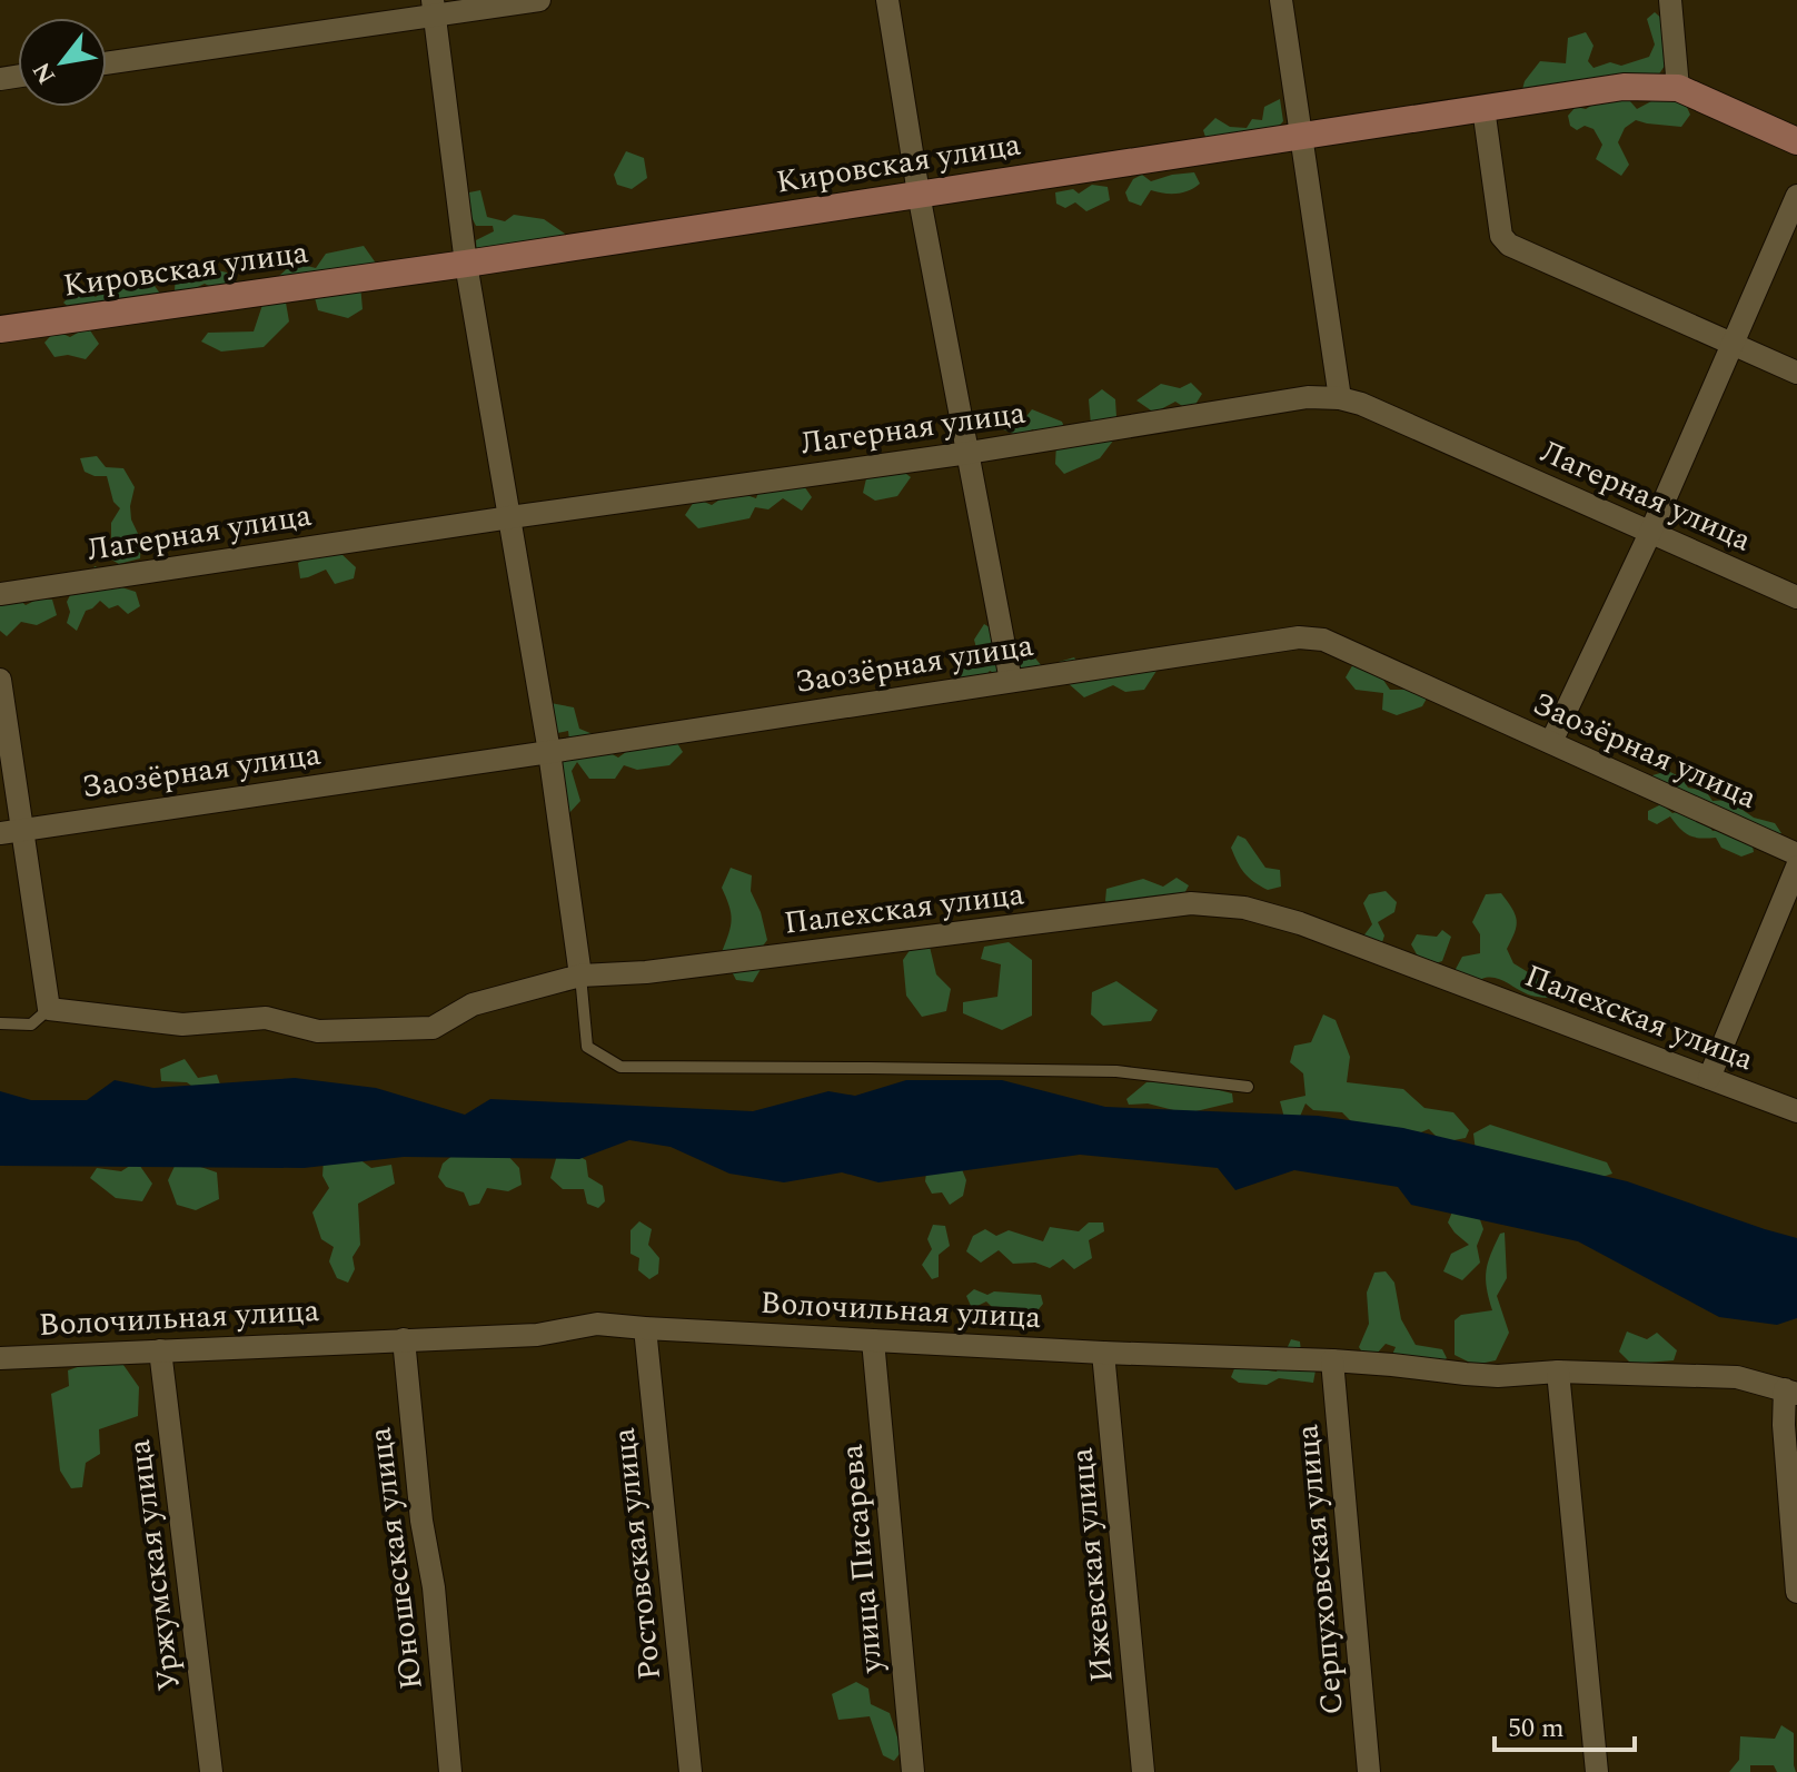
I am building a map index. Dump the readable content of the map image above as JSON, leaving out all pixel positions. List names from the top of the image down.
{
  "streets": {
    "street": [
      "Кировская улица",
      "Лагерная улица",
      "Заозёрная улица",
      "Палехская улица",
      "Волочильная улица",
      "Ростовская улица",
      "Юношеская улица",
      "улица Писарева",
      "Уржумская улица",
      "Ижевская улица",
      "Серпуховская улица"
    ]
  },
  "crossings": [
    ["Волочильная улица", "Ростовская улица"],
    ["Волочильная улица", "Юношеская улица"],
    ["Волочильная улица", "улица Писарева"],
    ["Волочильная улица", "Уржумская улица"],
    ["Волочильная улица", "Ижевская улица"],
    ["Волочильная улица", "Серпуховская улица"]
  ],
  "scale_bar": "50 m",
  "north": "bottom left"
}
